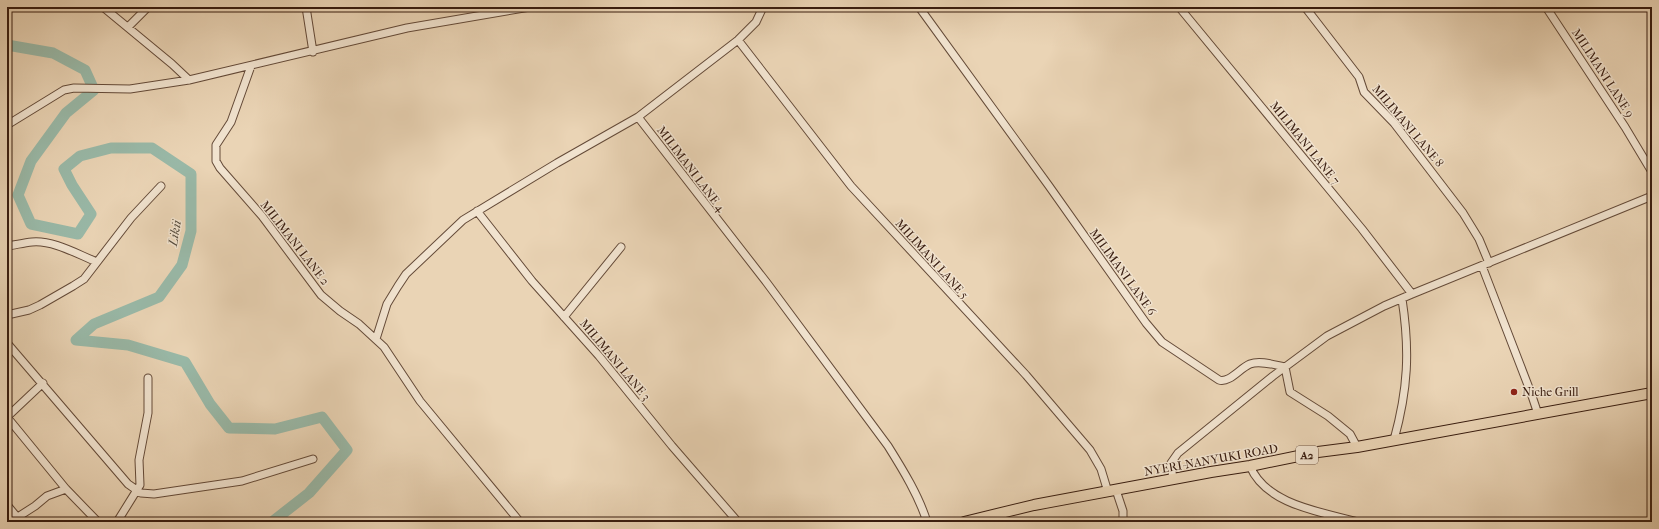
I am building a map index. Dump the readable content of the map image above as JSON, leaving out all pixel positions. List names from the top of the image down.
{
  "streets": {
    "highway": ["A2", "NYERI-NANYUKI ROAD"],
    "street": [
      "MILIMANI LANE 9",
      "MILIMANI LANE 8",
      "MILIMANI LANE 7",
      "MILIMANI LANE 4",
      "MILIMANI LANE 2",
      "MILIMANI LANE 5",
      "MILIMANI LANE 6",
      "MILIMANI LANE 3"
    ]
  },
  "crossings": [
    ["MILIMANI LANE 8", "NYERI-NANYUKI ROAD"],
    ["MILIMANI LANE 5", "NYERI-NANYUKI ROAD"]
  ],
  "water": ["Likii"],
  "places": ["Niche Grill"]
}
